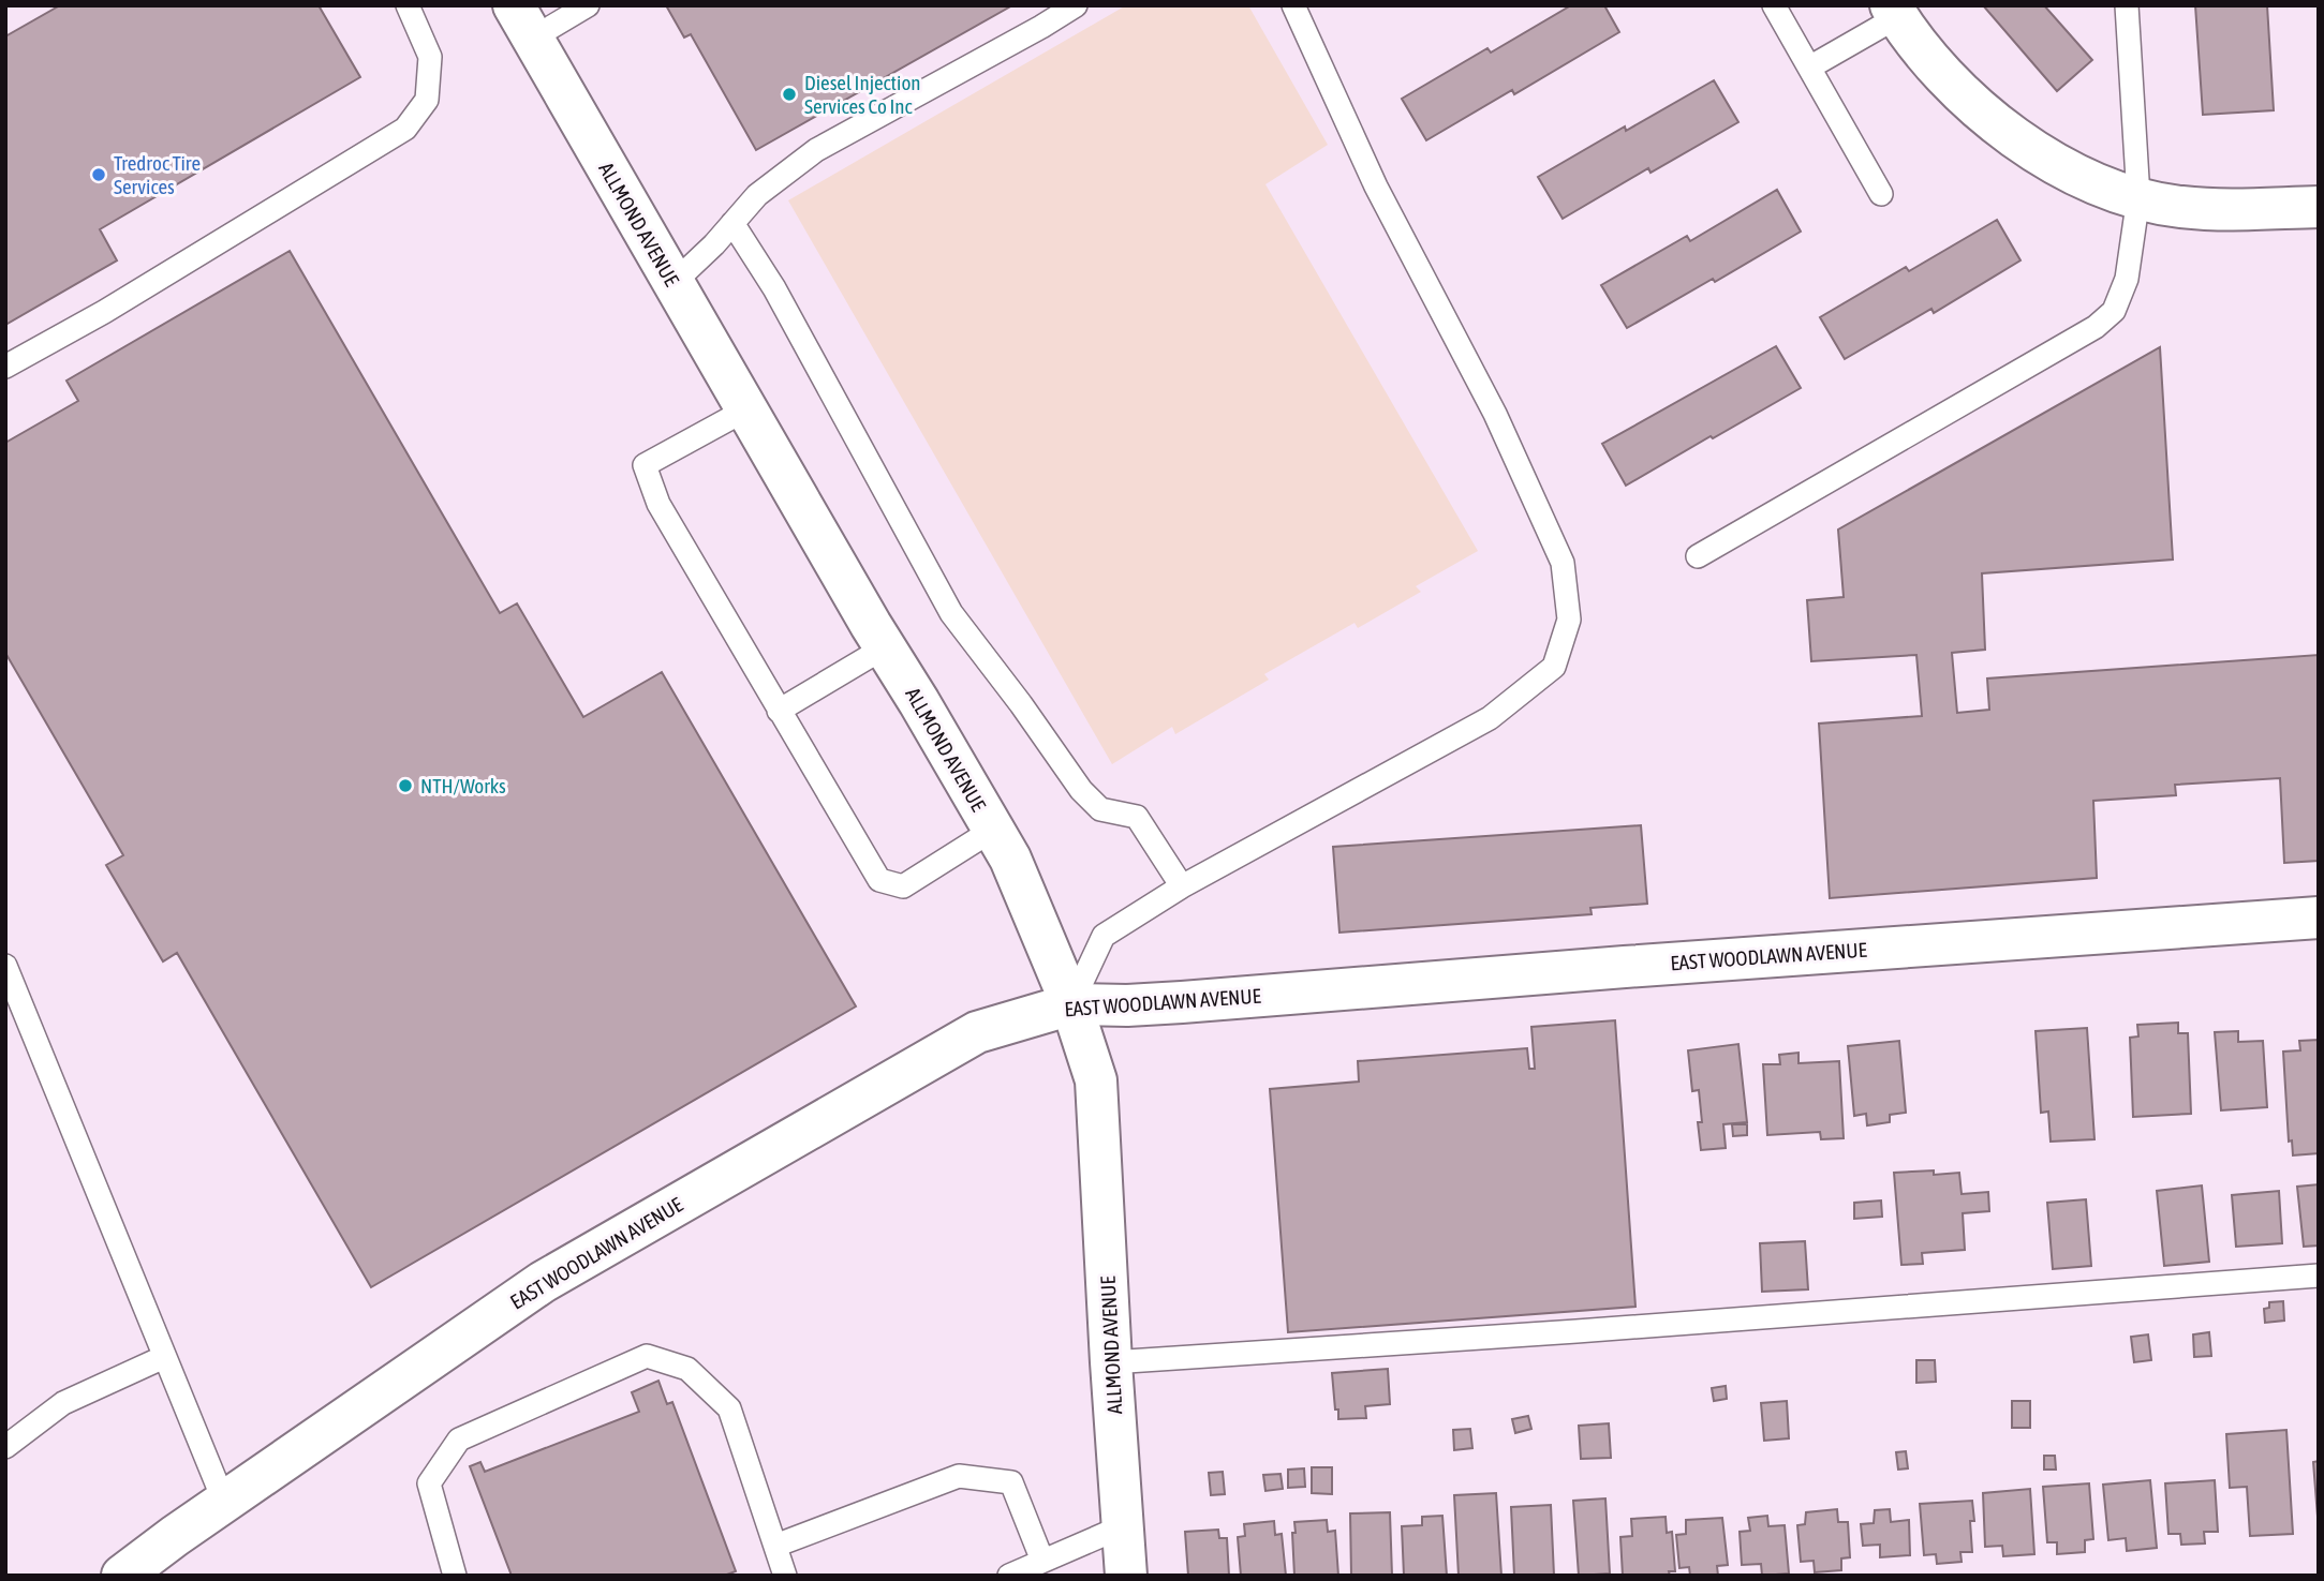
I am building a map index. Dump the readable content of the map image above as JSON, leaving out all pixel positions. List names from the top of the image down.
{
  "streets": {
    "main road": ["ALLMOND AVENUE", "EAST WOODLAWN AVENUE"]
  },
  "crossings": [
    ["ALLMOND AVENUE", "EAST WOODLAWN AVENUE"]
  ],
  "places": ["Diesel Injection Services Co Inc", "Tredroc Tire Services", "NTH/Works"]
}
